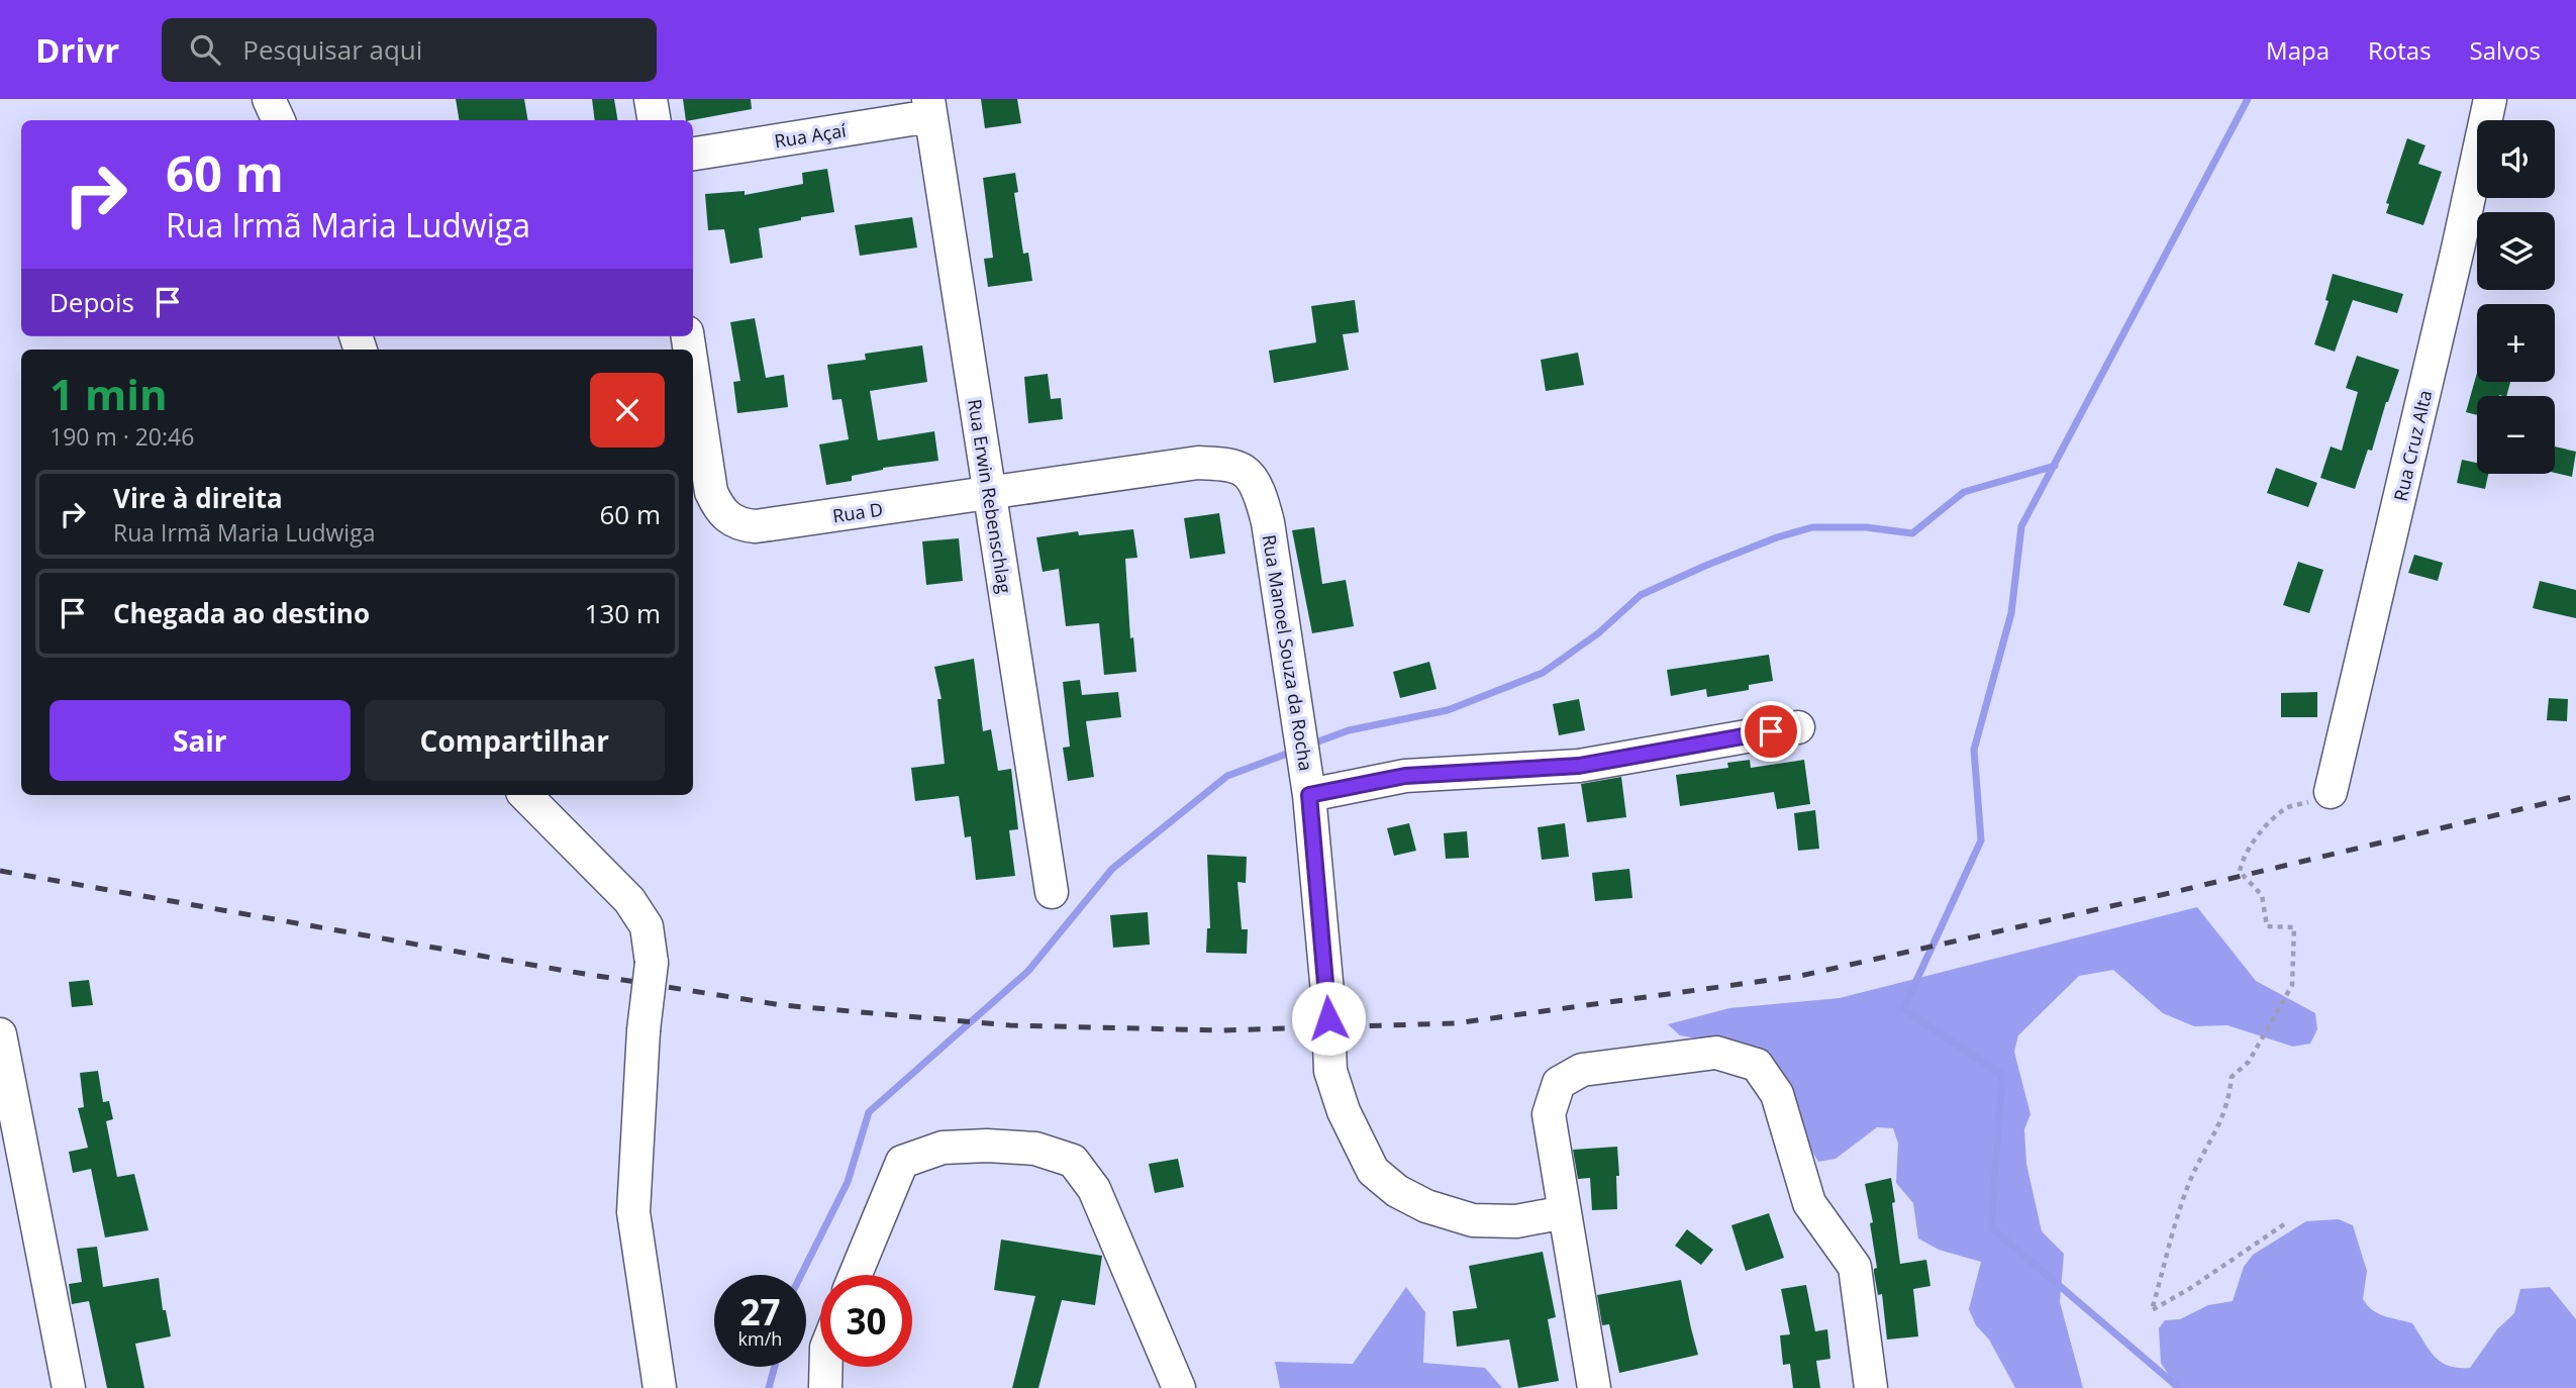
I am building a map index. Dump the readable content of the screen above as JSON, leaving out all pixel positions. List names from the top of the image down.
{
  "streets": {
    "street": [
      "Rua Açaí",
      "Rua Cruz Alta",
      "Rua Erwin Rebenschlag",
      "Rua D",
      "Rua Manoel Souza da Rocha"
    ]
  },
  "crossings": [
    ["Rua Açaí", "Rua Erwin Rebenschlag"],
    ["Rua Erwin Rebenschlag", "Rua D"],
    ["Rua Erwin Rebenschlag", "Rua Manoel Souza da Rocha"],
    ["Rua D", "Rua Manoel Souza da Rocha"]
  ],
  "page": {
    "header": "Drivr",
    "search": "Pesquisar aqui",
    "nav": ["Mapa", "Rotas", "Salvos"],
    "map_buttons": ["+", "−"],
    "turn": ["60 m", "Rua Irmã Maria Ludwiga"],
    "then": "Depois",
    "heading": ["1 min", "190 m · 20:46"],
    "list": [
      {
        "name": "Vire à direita",
        "note": "Rua Irmã Maria Ludwiga",
        "value": "60 m"
      },
      {
        "name": "Chegada ao destino",
        "value": "130 m"
      }
    ],
    "buttons": ["Sair", "Compartilhar"],
    "speed": "27 km/h",
    "limit": "30"
  }
}
